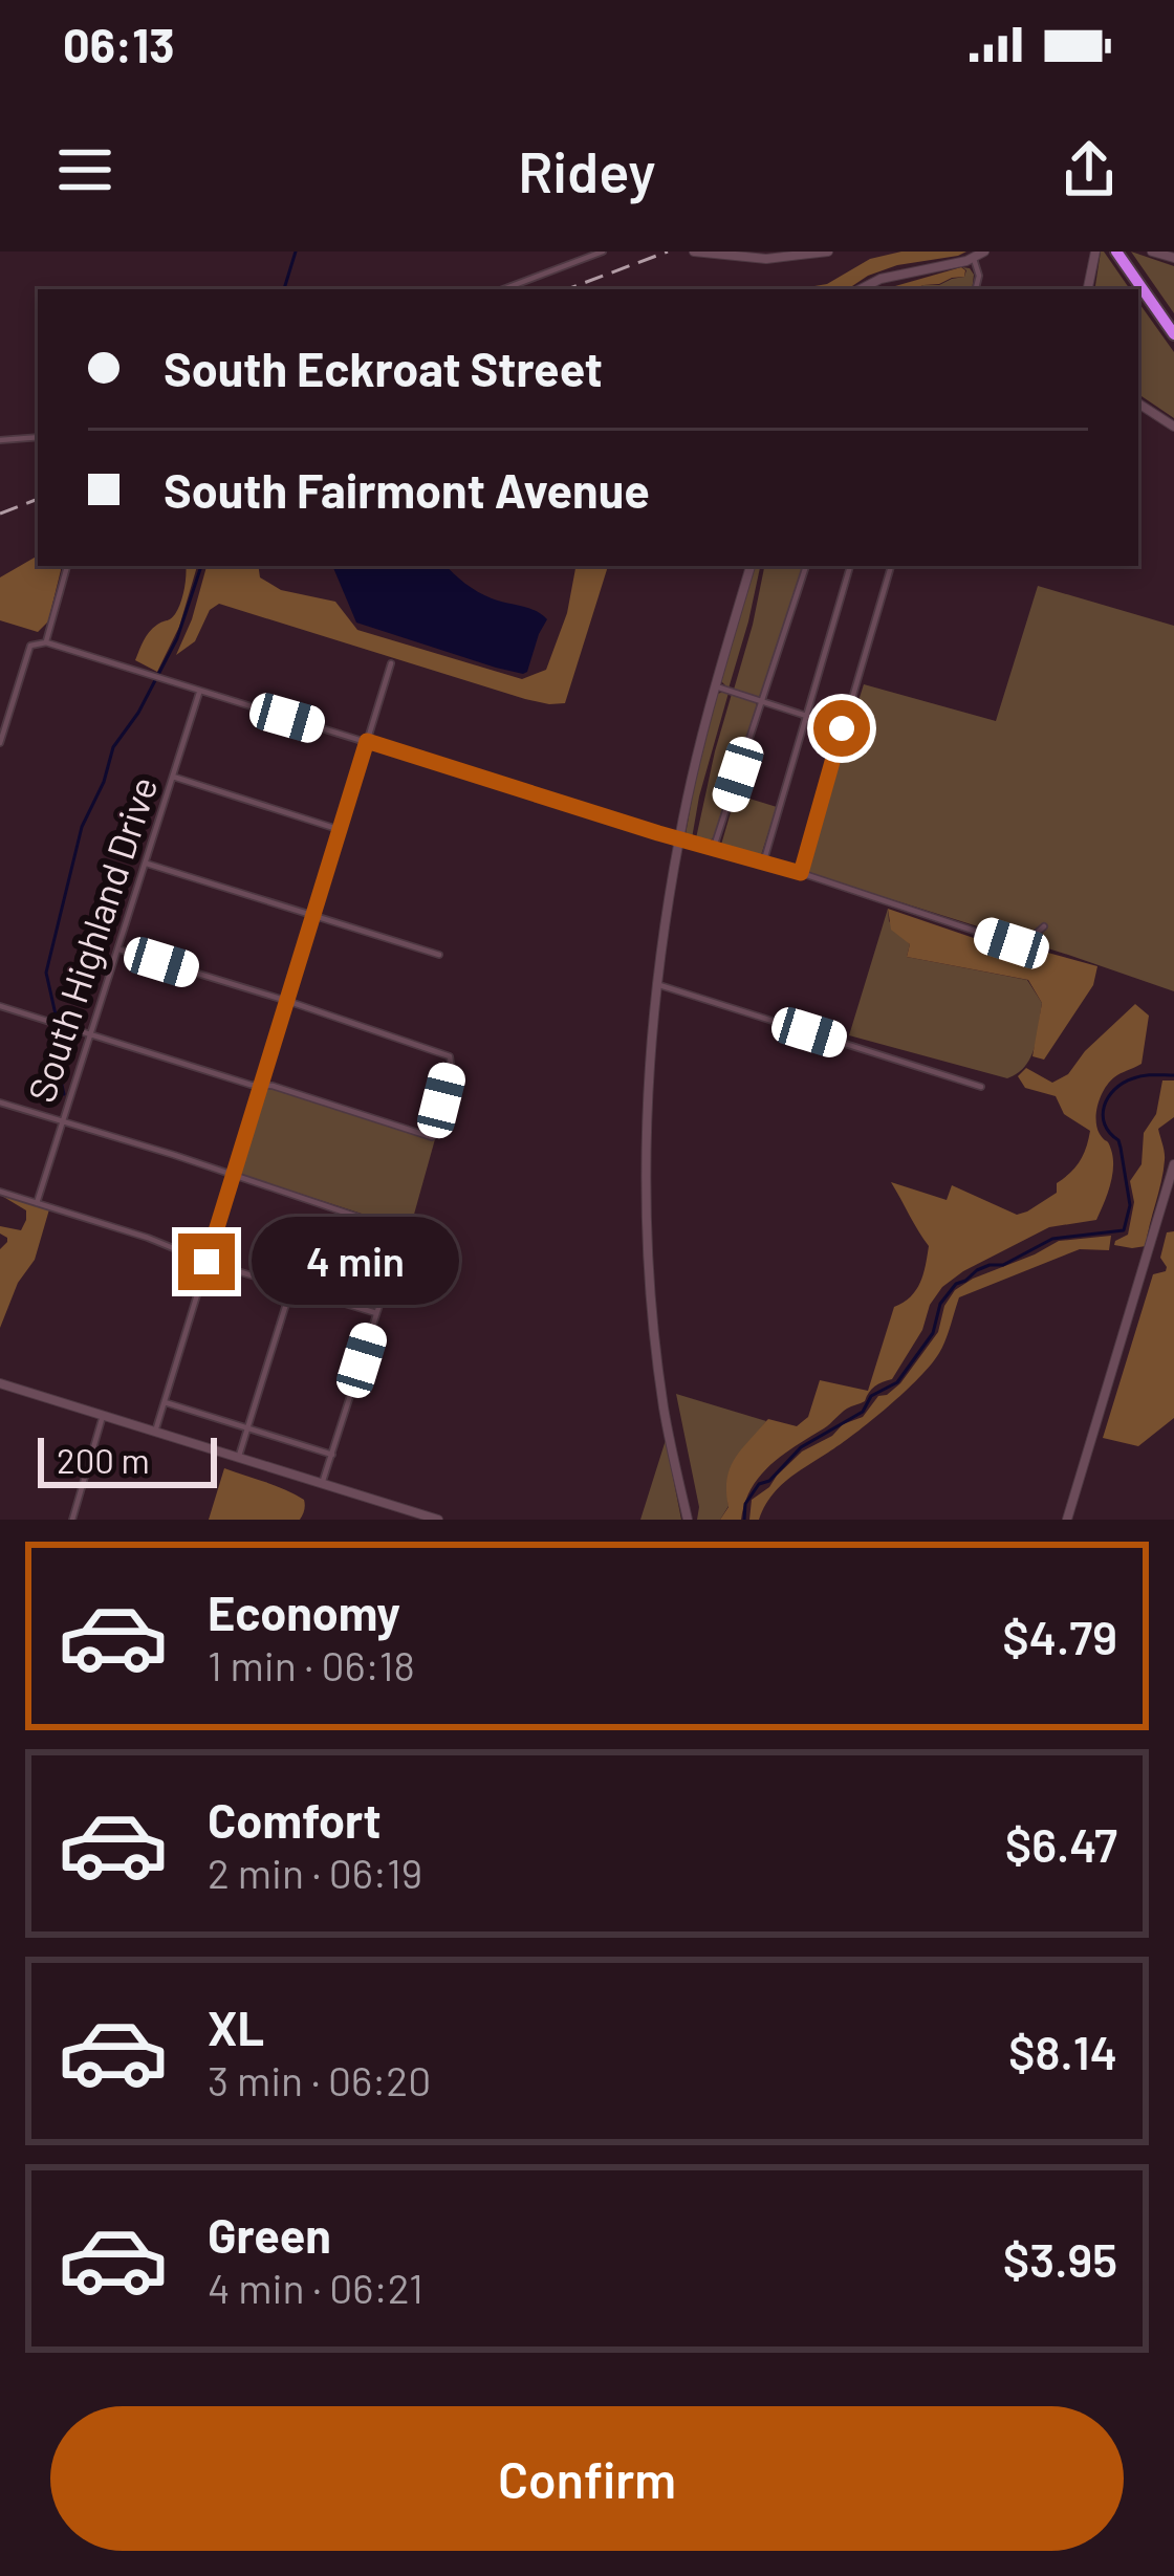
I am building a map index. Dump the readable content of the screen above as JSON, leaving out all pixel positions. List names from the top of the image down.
{
  "streets": {
    "street": ["South Highland Drive"]
  },
  "scale_bar": "200 m",
  "page": {
    "status": "06:13",
    "header": "Ridey",
    "banner": ["South Eckroat Street", "South Fairmont Avenue"],
    "bubble": "4 min",
    "scale": "200 m",
    "list": [
      {
        "name": "Economy",
        "note": "1 min · 06:18",
        "value": "$4.79"
      },
      {
        "name": "Comfort",
        "note": "2 min · 06:19",
        "value": "$6.47"
      },
      {
        "name": "XL",
        "note": "3 min · 06:20",
        "value": "$8.14"
      },
      {
        "name": "Green",
        "note": "4 min · 06:21",
        "value": "$3.95"
      }
    ],
    "buttons": "Confirm"
  }
}
